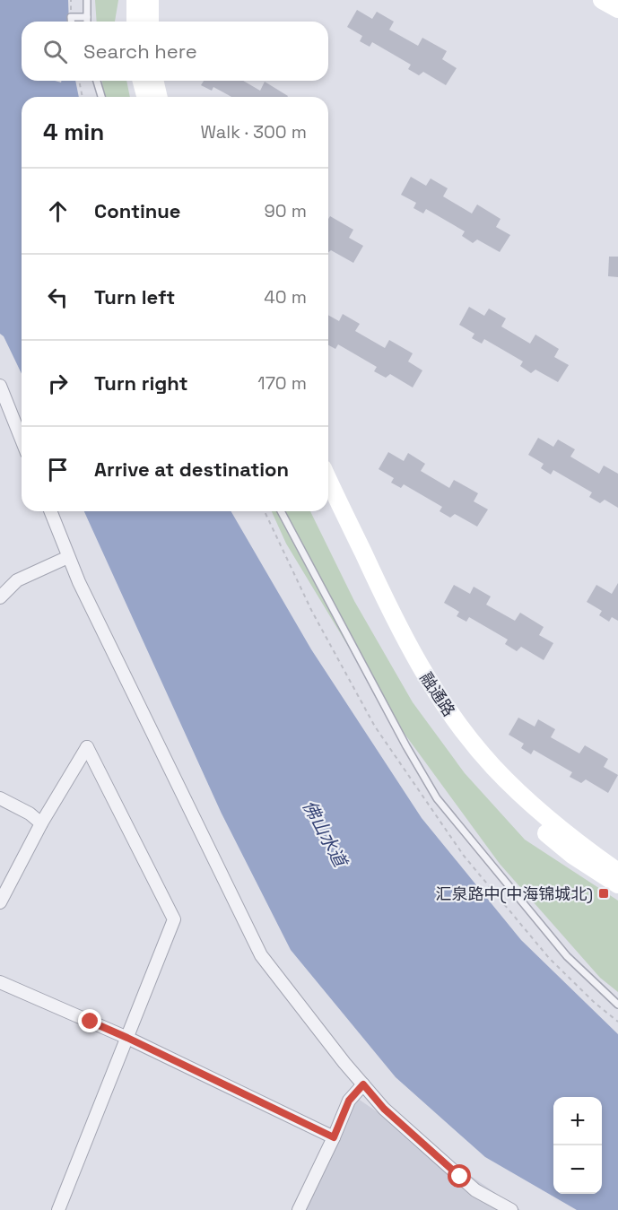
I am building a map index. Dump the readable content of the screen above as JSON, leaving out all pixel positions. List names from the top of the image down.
{
  "streets": {
    "main road": ["融通路"]
  },
  "water": ["佛山水道"],
  "places": {
    "transit": ["汇泉路中(中海锦城北)"]
  },
  "page": {
    "search": "Search here",
    "heading": ["4 min", "Walk · 300 m"],
    "list": [
      ["Continue", "90 m"],
      ["Turn left", "40 m"],
      ["Turn right", "170 m"],
      "Arrive at destination"
    ],
    "map_buttons": ["+", "−"]
  }
}
